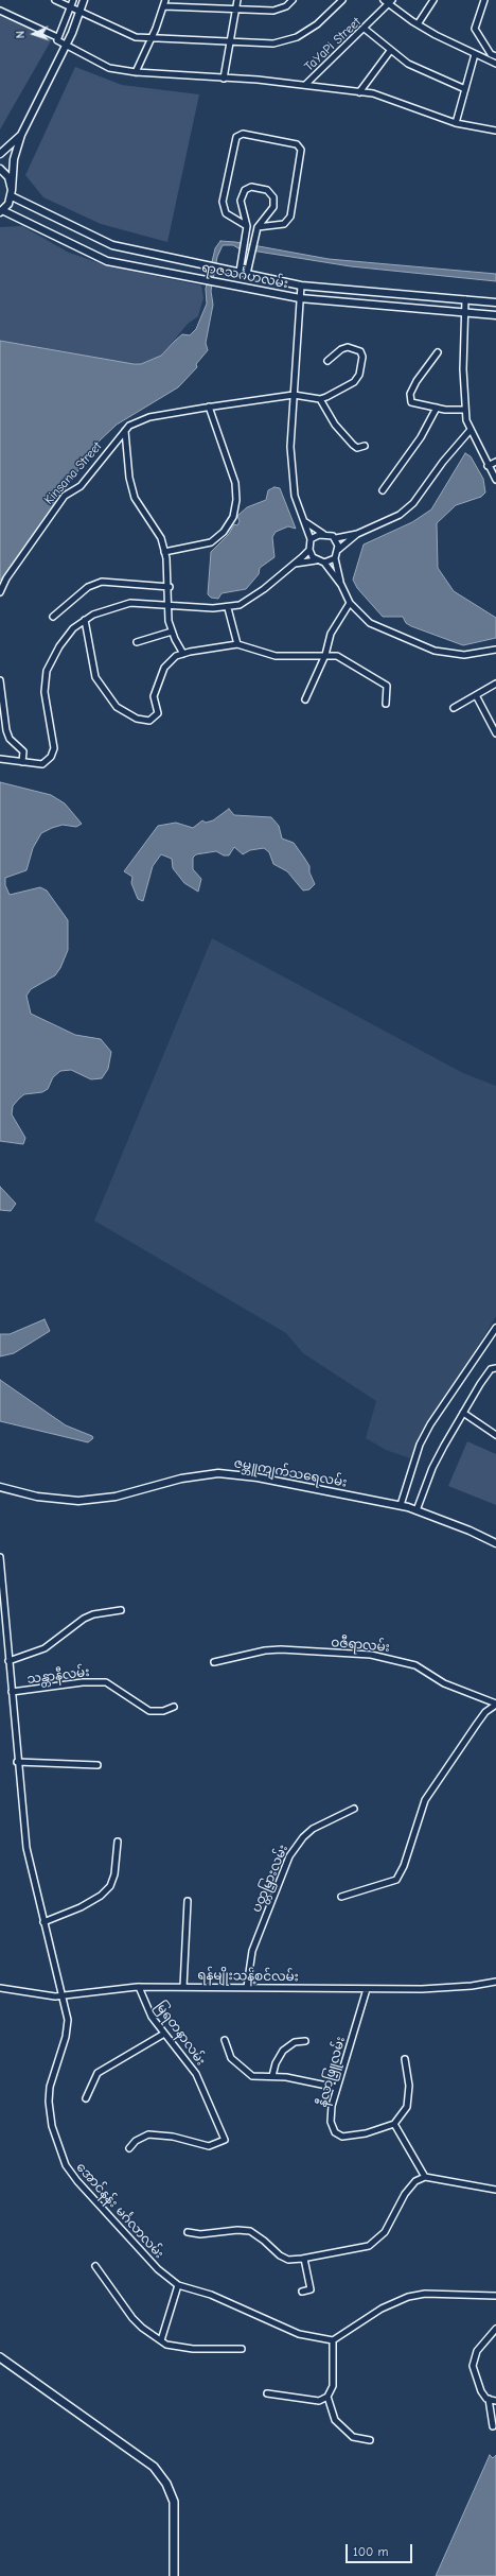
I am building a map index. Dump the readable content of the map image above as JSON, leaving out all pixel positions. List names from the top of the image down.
{
  "streets": {
    "main road": ["ရာဇသင်္ဂဟလမ်း", "ဇမ္ဘူကျက်သရေလမ်း"],
    "street": [
      "TaYaPi Street",
      "Kinsana Street",
      "ဝဇီရာလမ်း",
      "သန္တာနီလမ်း",
      "ပတ္တမြားလမ်း",
      "ရန်မျိုးသန့်စင်လမ်း",
      "မြရတနာလမ်း",
      "နီလာဖြူလမ်း",
      "အောင်နန်း မင်္ဂလာလမ်း"
    ]
  },
  "crossings": [
    ["သန္တာနီလမ်း", "အောင်နန်း မင်္ဂလာလမ်း"],
    ["ပတ္တမြားလမ်း", "ရန်မျိုးသန့်စင်လမ်း"],
    ["ရန်မျိုးသန့်စင်လမ်း", "မြရတနာလမ်း"],
    ["ရန်မျိုးသန့်စင်လမ်း", "နီလာဖြူလမ်း"],
    ["ရန်မျိုးသန့်စင်လမ်း", "အောင်နန်း မင်္ဂလာလမ်း"]
  ],
  "scale_bar": "100 m",
  "north": "left"
}
